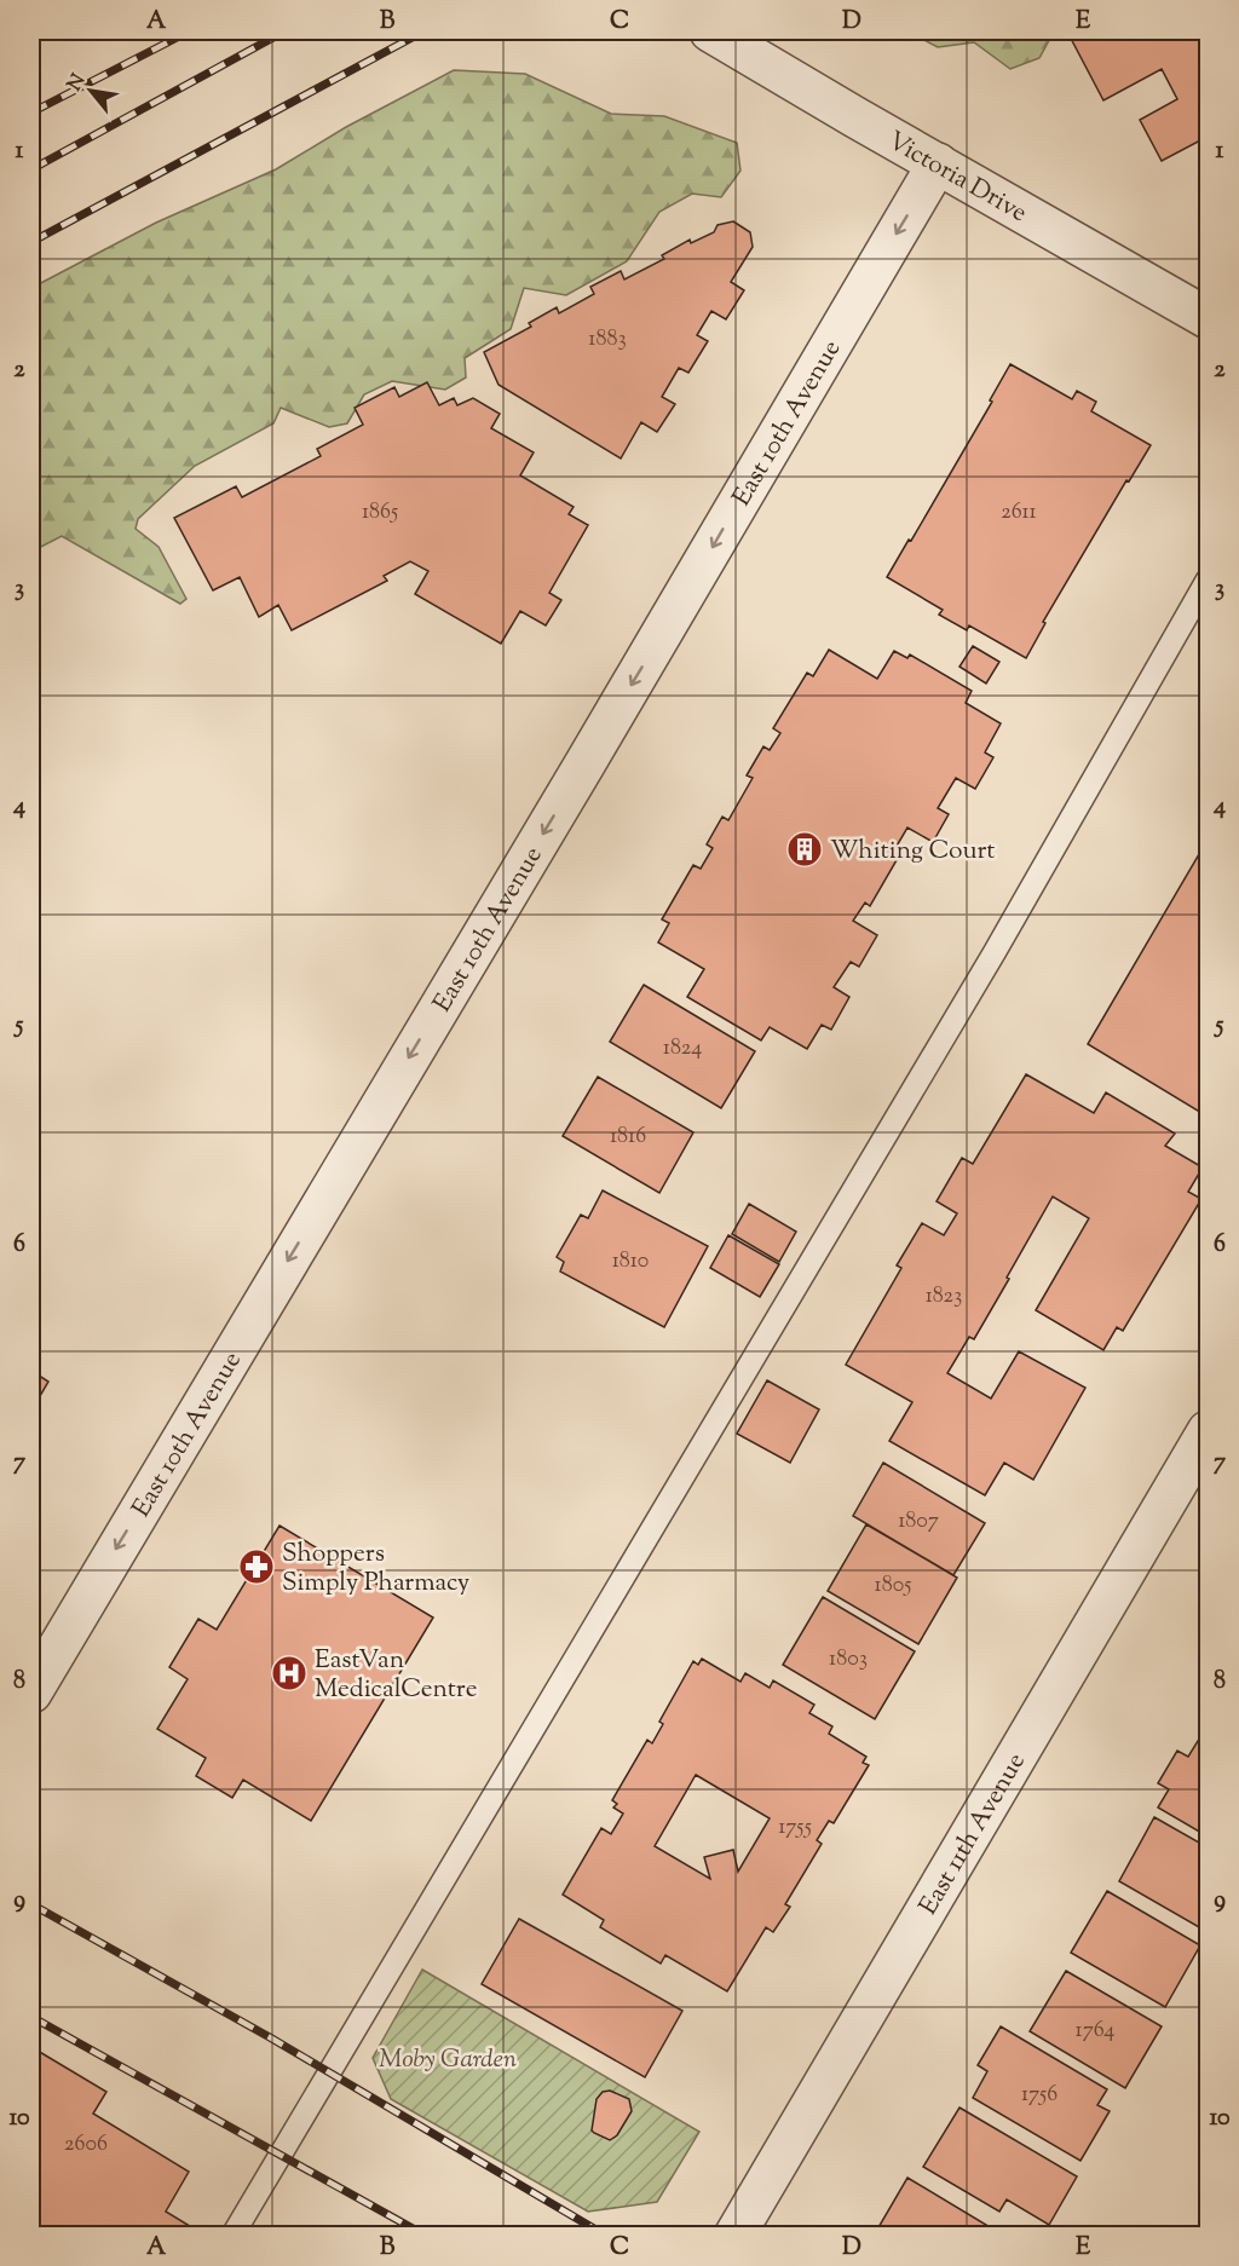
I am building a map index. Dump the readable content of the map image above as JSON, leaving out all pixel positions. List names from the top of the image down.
{
  "streets": {
    "street": ["Victoria Drive", "East 10th Avenue", "East 11th Avenue"]
  },
  "crossings": [
    ["Victoria Drive", "East 10th Avenue"]
  ],
  "one_way": ["East 10th Avenue"],
  "parks": ["Moby Garden"],
  "places": {
    "building": ["Whiting Court"],
    "pharmacy": ["Shoppers Simply Pharmacy"],
    "hospital": ["EastVan MedicalCentre"]
  },
  "house_numbers": [
    "1883",
    "1865",
    "2611",
    "1824",
    "1816",
    "1810",
    "1823",
    "1807",
    "1805",
    "1803",
    "1755",
    "1764",
    "1756",
    "2606"
  ],
  "north": "top left",
  "grid": {
    "columns": [
      "A",
      "B",
      "C",
      "D",
      "E"
    ],
    "rows": [
      "1",
      "2",
      "3",
      "4",
      "5",
      "6",
      "7",
      "8",
      "9",
      "10"
    ]
  }
}
